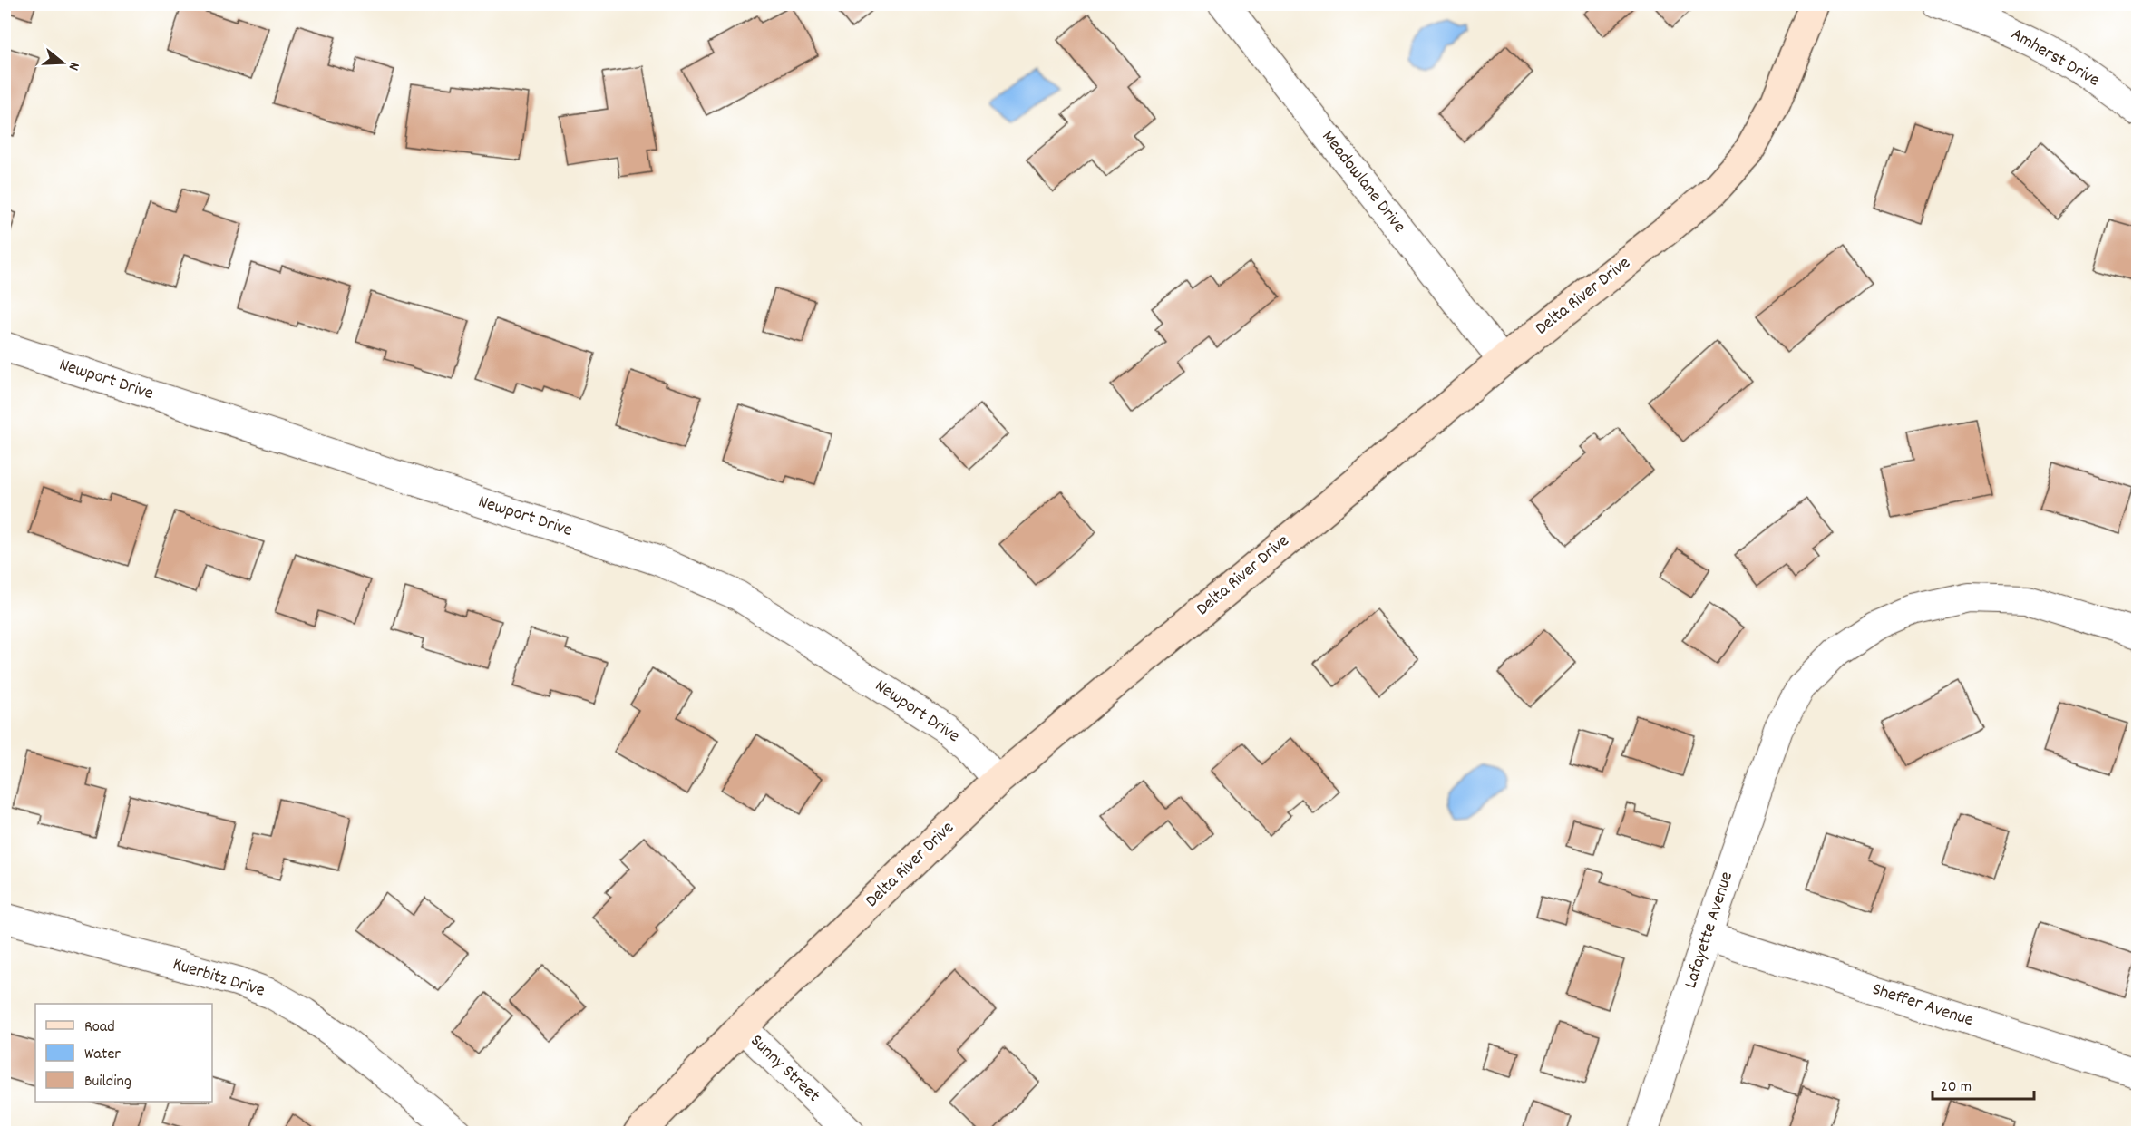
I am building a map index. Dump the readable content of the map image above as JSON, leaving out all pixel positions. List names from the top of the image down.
{
  "streets": {
    "street": [
      "Amherst Drive",
      "Meadowlane Drive",
      "Delta River Drive",
      "Newport Drive",
      "Lafayette Avenue",
      "Kuerbitz Drive",
      "Sheffer Avenue",
      "Sunny Street"
    ]
  },
  "crossings": [
    ["Meadowlane Drive", "Delta River Drive"],
    ["Delta River Drive", "Newport Drive"],
    ["Delta River Drive", "Sunny Street"],
    ["Lafayette Avenue", "Sheffer Avenue"]
  ],
  "legend": ["Road", "Water", "Building"],
  "scale_bar": "20 m",
  "north": "right"
}
